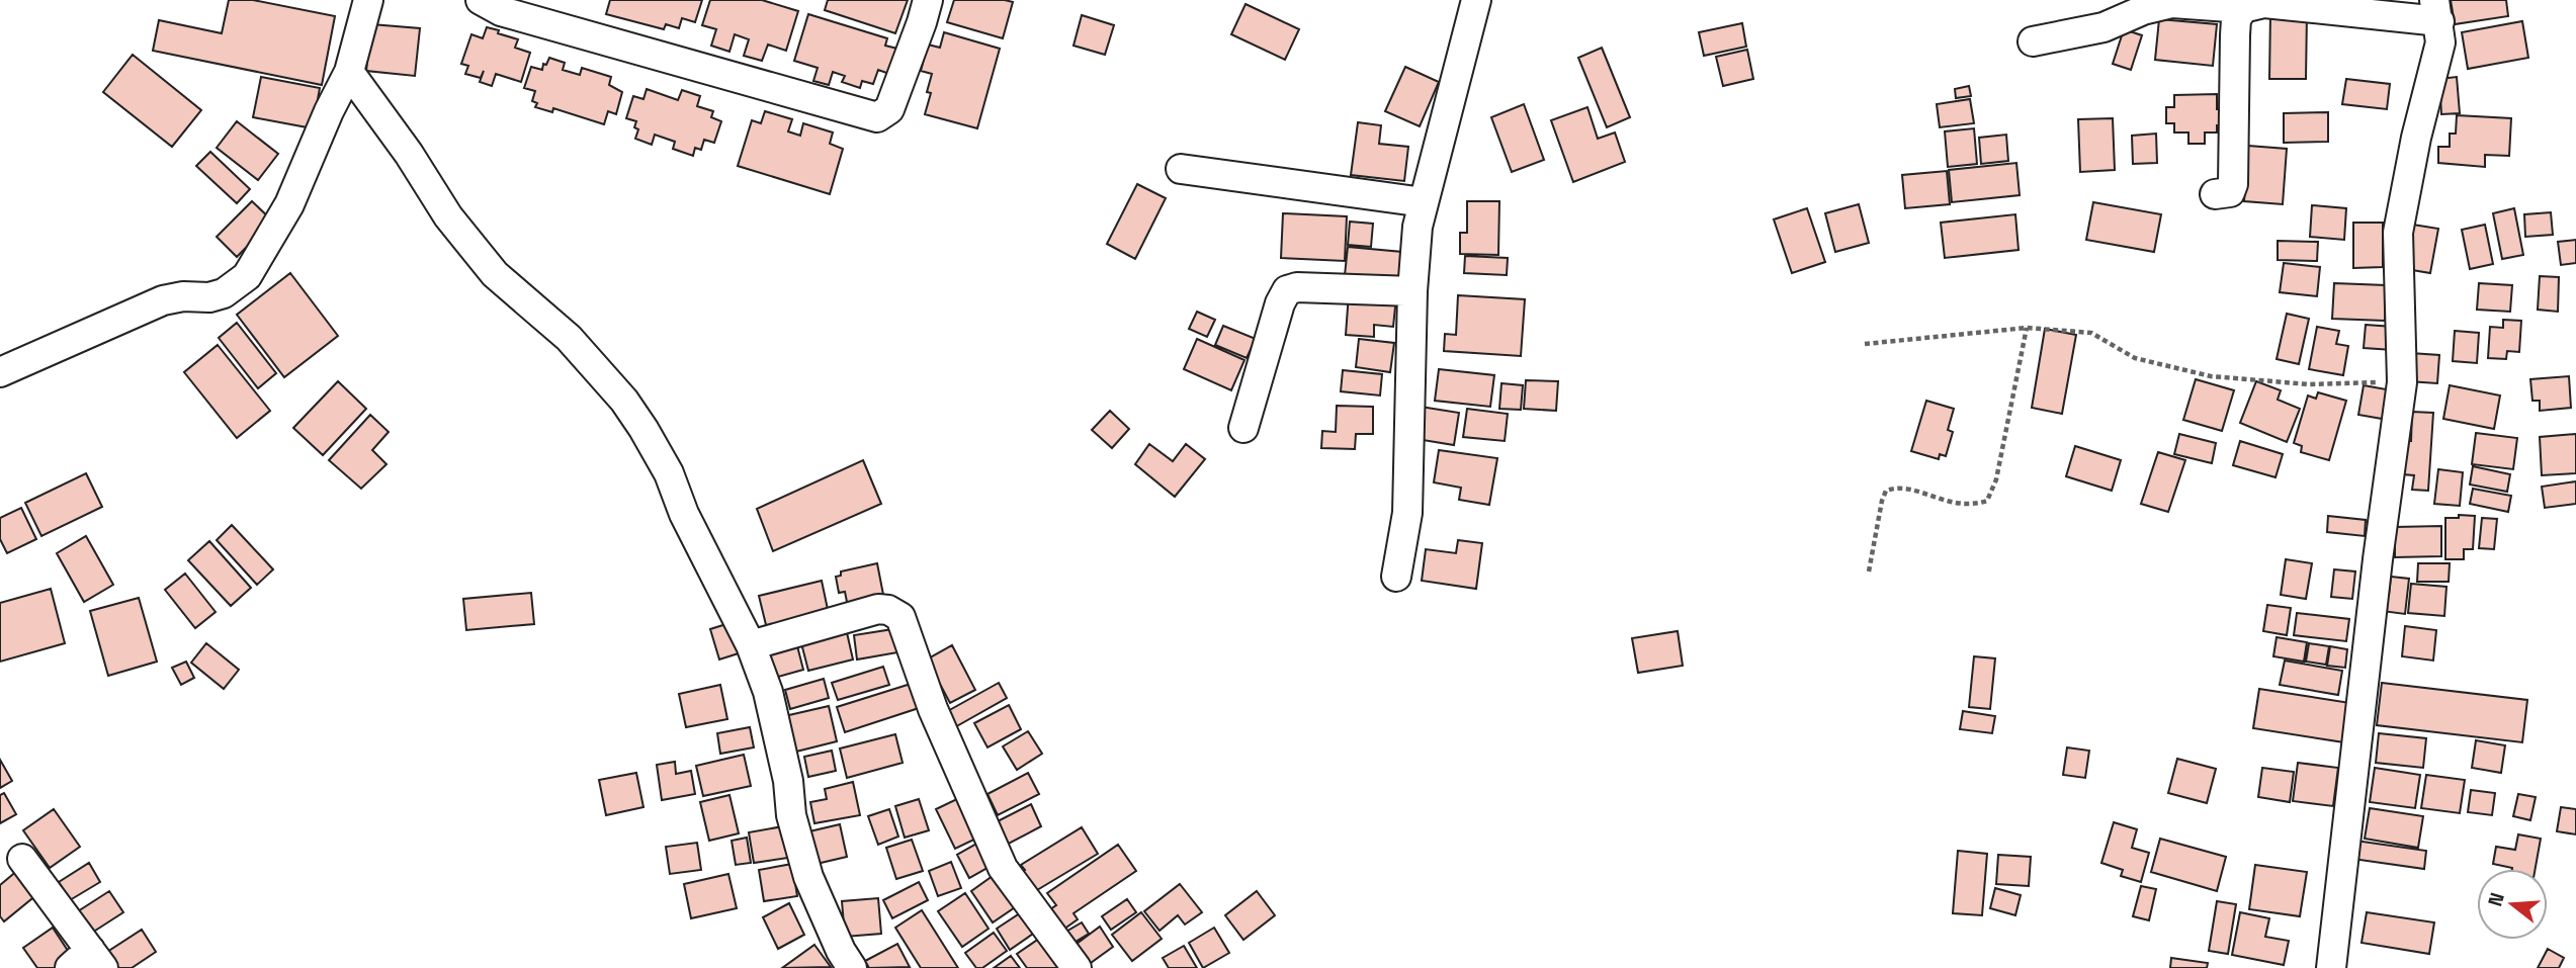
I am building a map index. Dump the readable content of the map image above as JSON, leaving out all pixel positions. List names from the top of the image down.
{
  "north": "left"
}
